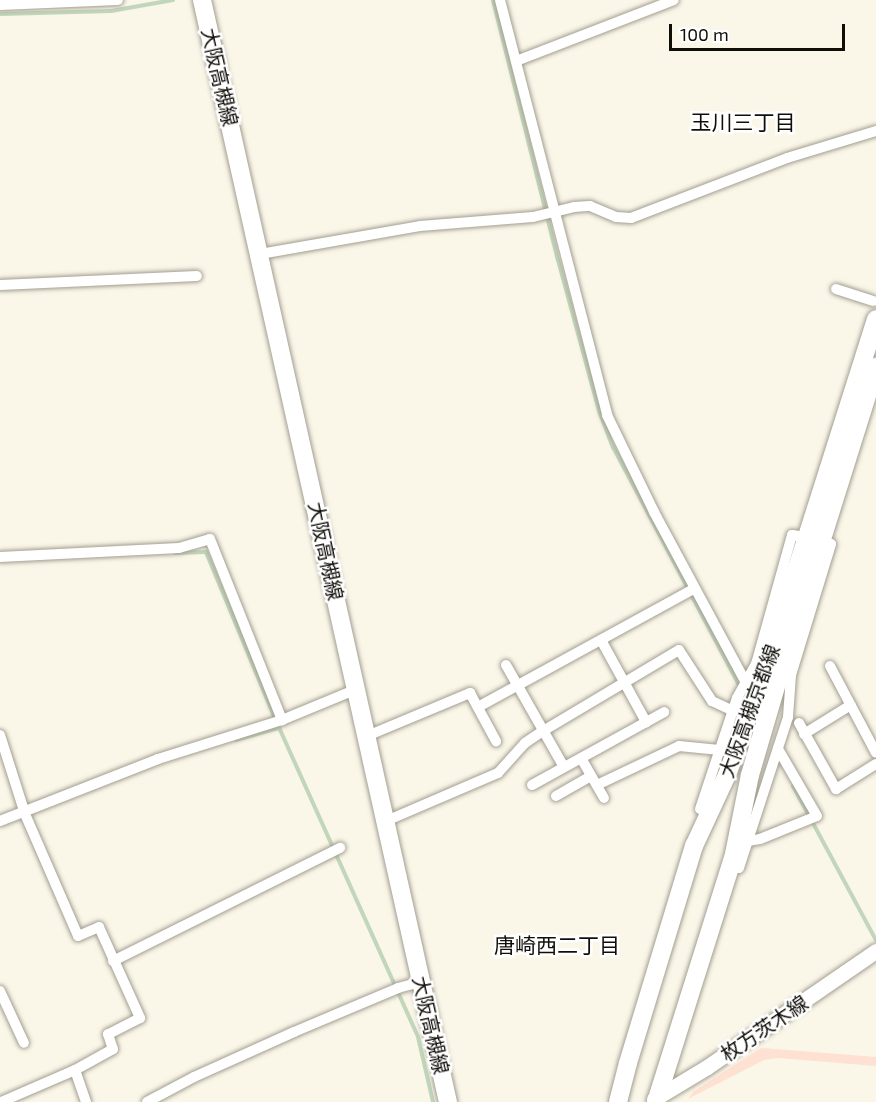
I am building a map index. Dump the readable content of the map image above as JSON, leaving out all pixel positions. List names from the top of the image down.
{
  "streets": {
    "main road": ["大阪高槻線", "大阪高槻京都線", "枚方茨木線"]
  },
  "crossings": [
    ["大阪高槻京都線", "枚方茨木線"]
  ],
  "districts": ["玉川三丁目", "唐崎西二丁目"],
  "scale_bar": "100 m"
}
